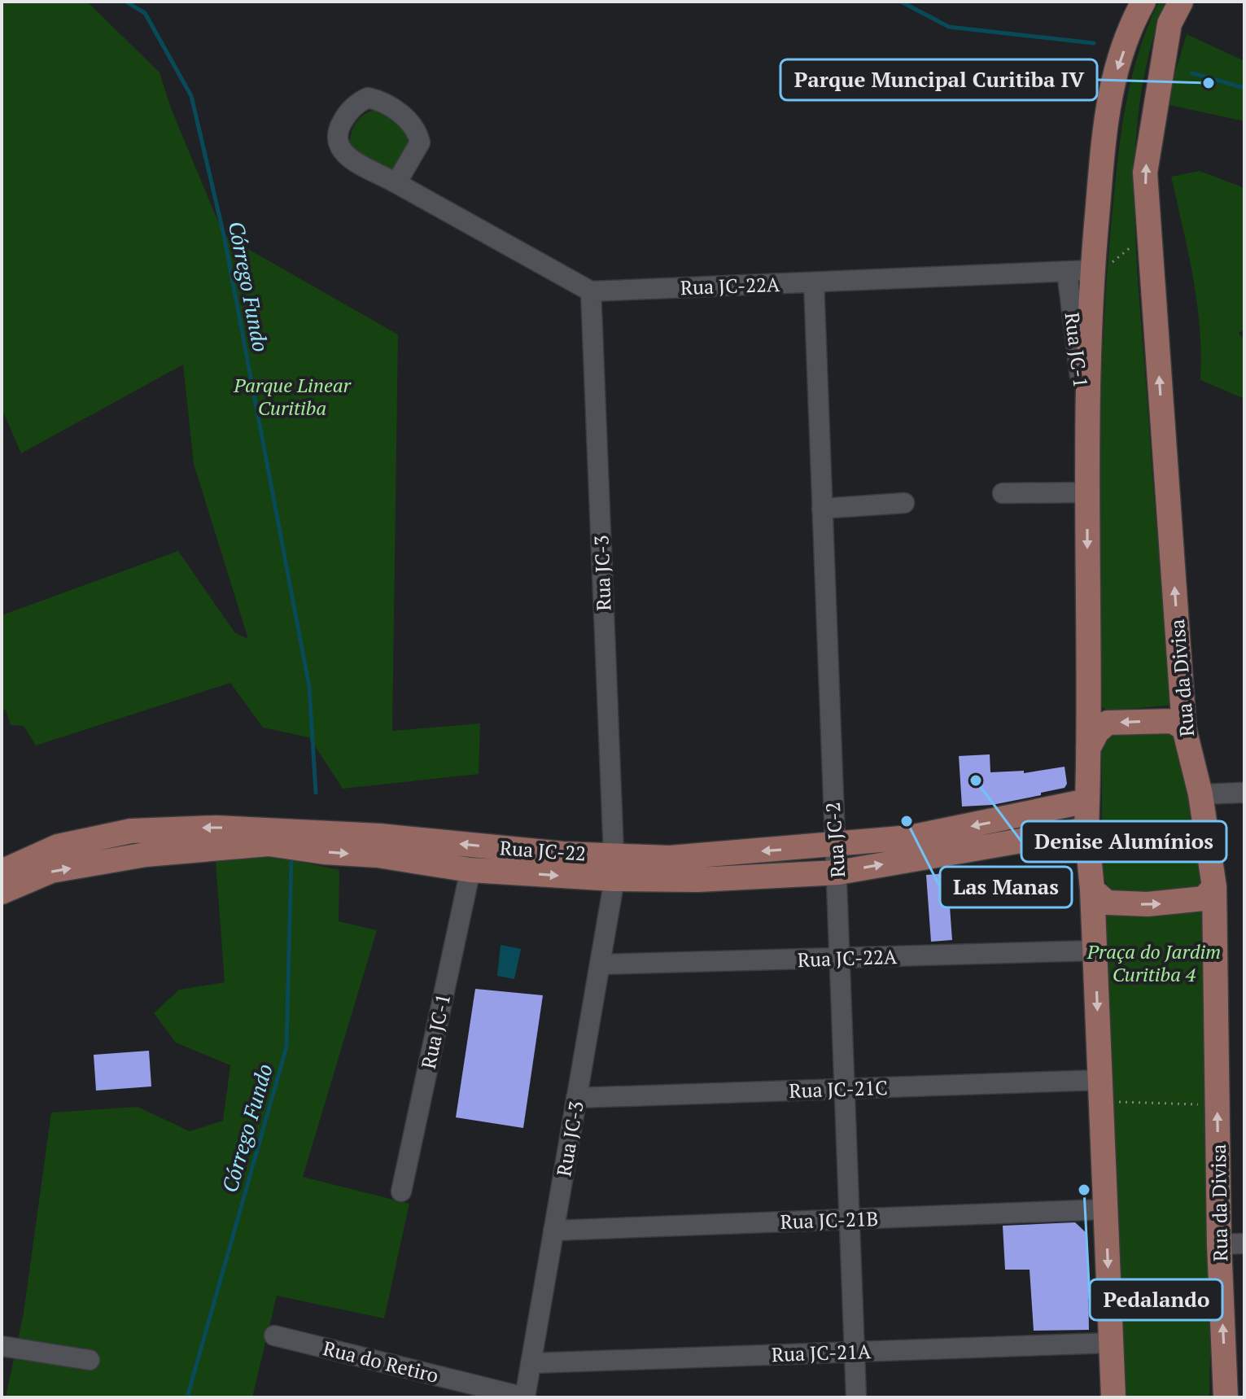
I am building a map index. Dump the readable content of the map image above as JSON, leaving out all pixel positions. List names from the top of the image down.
{
  "streets": {
    "main road": ["Rua da Divisa", "Rua JC-22"],
    "street": [
      "Rua JC-22A",
      "Rua JC-1",
      "Rua JC-3",
      "Rua JC-2",
      "Rua JC-21C",
      "Rua JC-21B",
      "Rua JC-21A",
      "Rua do Retiro"
    ]
  },
  "crossings": [
    ["Rua JC-22A", "Rua JC-1"],
    ["Rua JC-22A", "Rua JC-3"],
    ["Rua JC-22A", "Rua JC-2"],
    ["Rua JC-1", "Rua JC-22"],
    ["Rua JC-3", "Rua JC-22"],
    ["Rua JC-3", "Rua JC-21C"],
    ["Rua JC-3", "Rua JC-21B"],
    ["Rua JC-3", "Rua JC-21A"],
    ["Rua JC-3", "Rua do Retiro"],
    ["Rua JC-2", "Rua JC-22"],
    ["Rua JC-2", "Rua JC-21C"],
    ["Rua JC-2", "Rua JC-21B"],
    ["Rua JC-2", "Rua JC-21A"]
  ],
  "water": ["Córrego Fundo"],
  "parks": ["Parque Linear Curitiba", "Praça do Jardim Curitiba 4"],
  "places": [
    "Parque Muncipal Curitiba IV",
    "Denise Alumínios",
    "Las Manas",
    "Pedalando"
  ]
}
